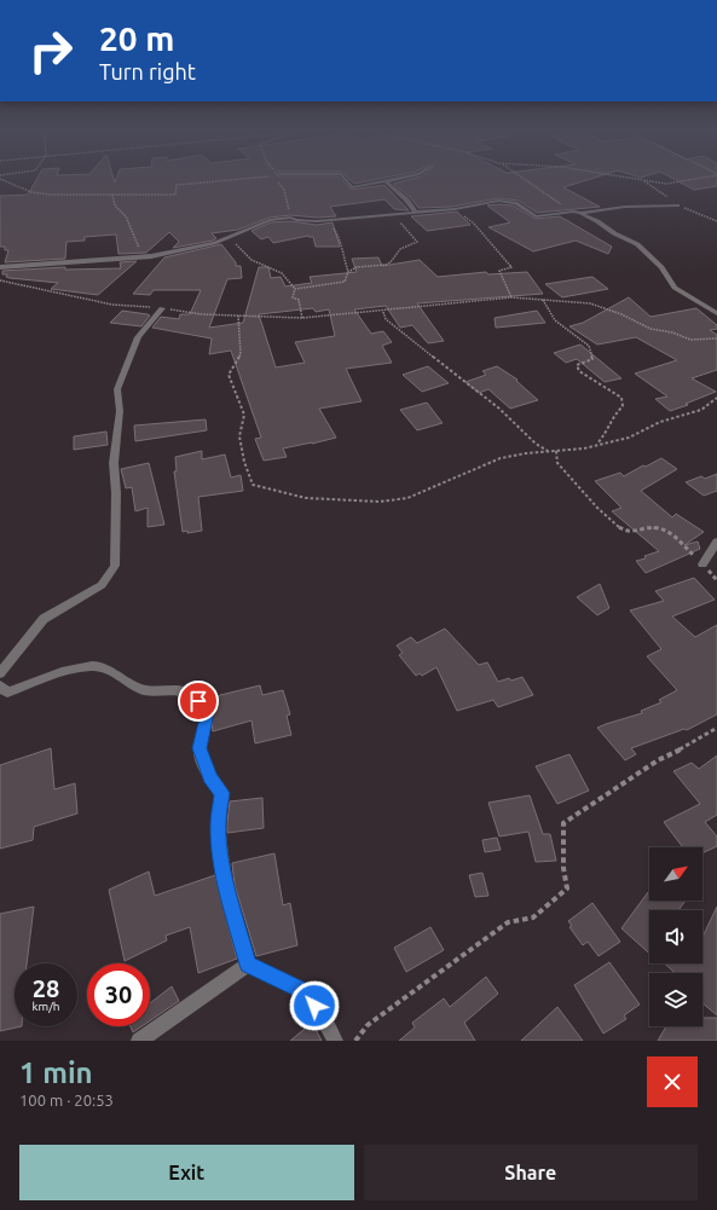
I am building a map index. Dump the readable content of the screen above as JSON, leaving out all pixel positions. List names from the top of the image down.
{
  "north": "top right",
  "page": {
    "turn": ["20 m", "Turn right"],
    "speed": "28 km/h",
    "limit": "30",
    "heading": ["1 min", "100 m · 20:53"],
    "buttons": ["Exit", "Share"]
  }
}
